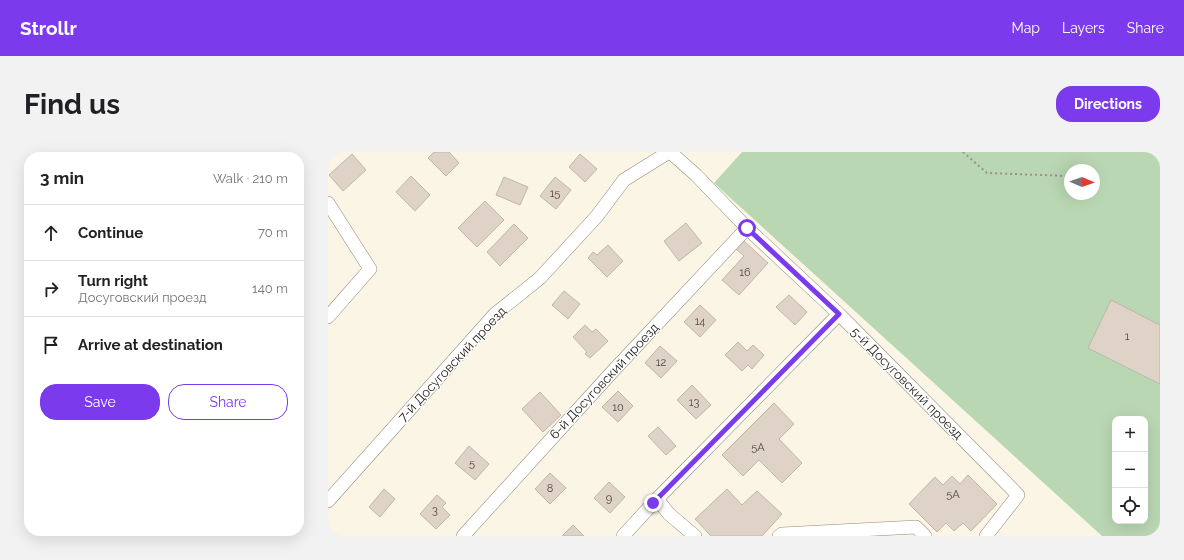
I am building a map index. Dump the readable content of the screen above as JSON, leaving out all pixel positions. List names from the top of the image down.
{
  "streets": {
    "street": ["7-й Досуговский проезд", "6-й Досуговский проезд", "5-й Досуговский проезд"]
  },
  "crossings": [
    ["7-й Досуговский проезд", "5-й Досуговский проезд"],
    ["6-й Досуговский проезд", "5-й Досуговский проезд"]
  ],
  "house_numbers": [
    "15",
    "16",
    "14",
    "1",
    "12",
    "13",
    "10",
    "5А",
    "5",
    "8",
    "5А",
    "9",
    "3"
  ],
  "north": "right",
  "page": {
    "header": "Strollr",
    "nav": ["Map", "Layers", "Share"],
    "buttons": [
      "Directions",
      ["Save", "Share"]
    ],
    "title": "Find us",
    "heading": ["3 min", "Walk · 210 m"],
    "list": [
      ["Continue", "70 m"],
      ["Turn right", "Досуговский проезд", "140 m"],
      "Arrive at destination"
    ],
    "map_buttons": ["+", "−"]
  }
}
